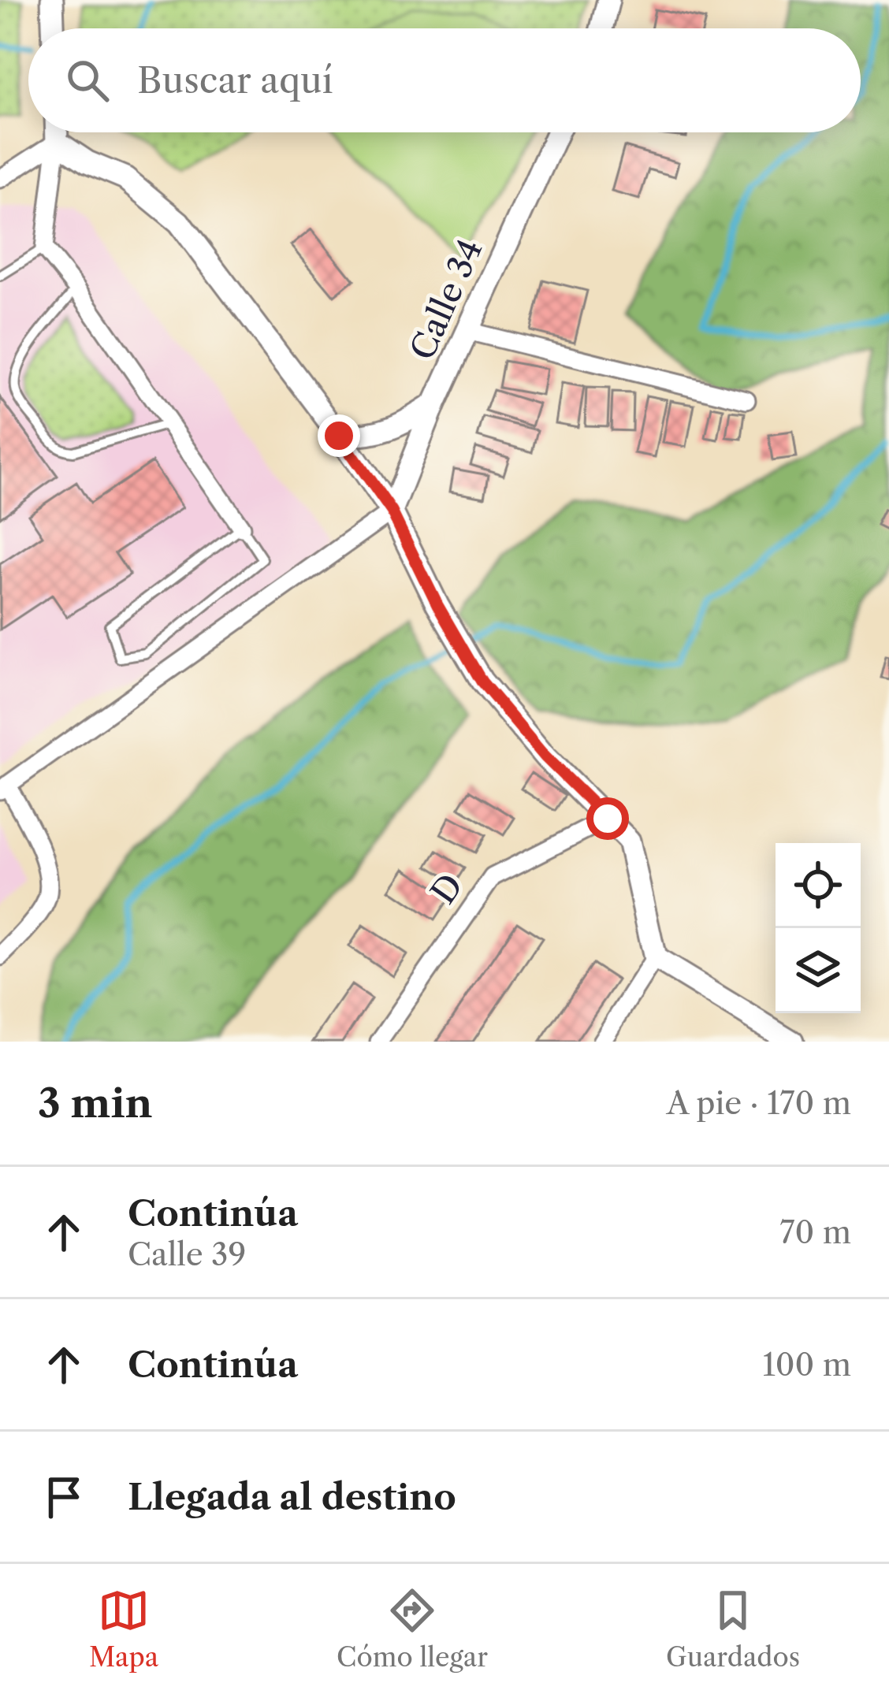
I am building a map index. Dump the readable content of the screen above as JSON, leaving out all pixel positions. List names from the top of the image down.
{
  "streets": {
    "street": ["Calle 34", "D"]
  },
  "page": {
    "search": "Buscar aquí",
    "heading": ["3 min", "A pie · 170 m"],
    "list": [
      ["Continúa", "Calle 39", "70 m"],
      ["Continúa", "100 m"],
      "Llegada al destino"
    ],
    "nav": ["Mapa", "Cómo llegar", "Guardados"]
  }
}
